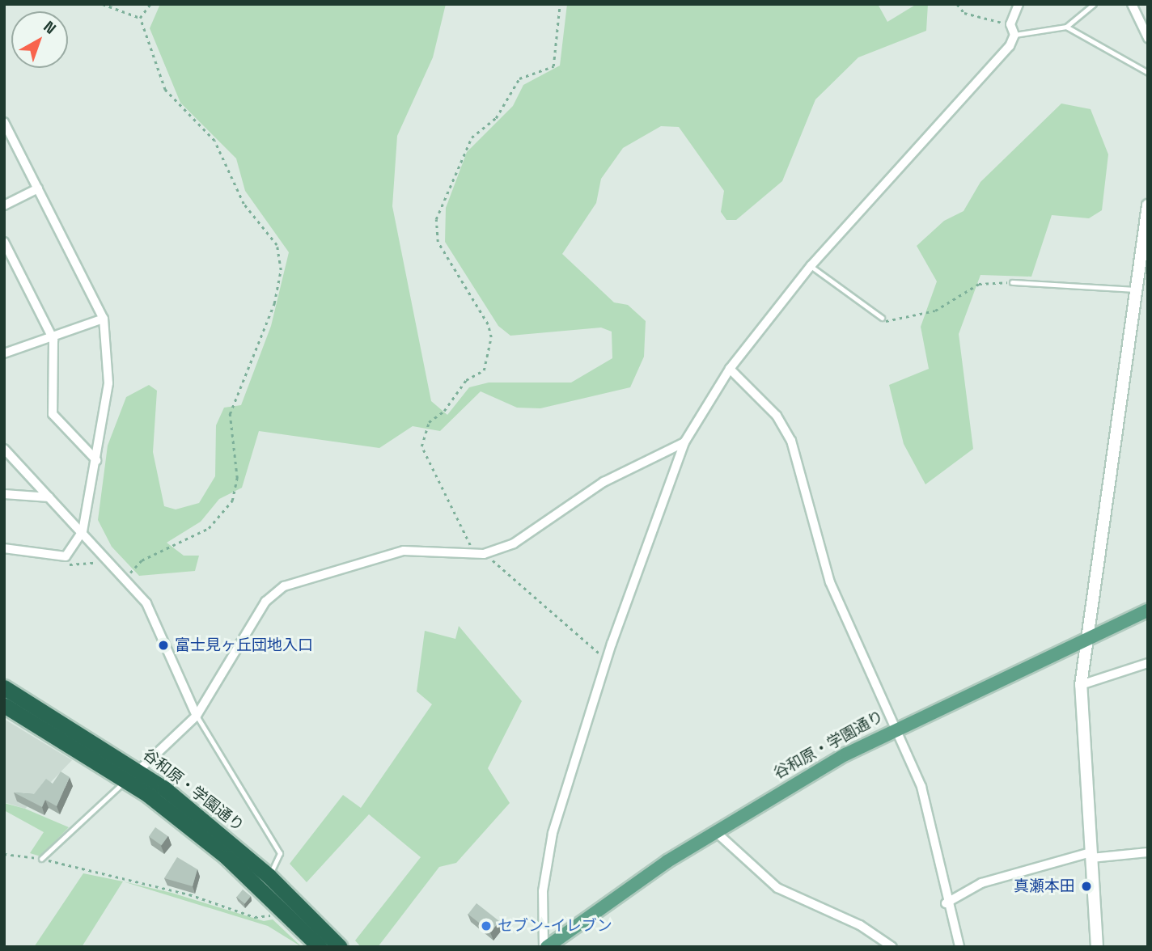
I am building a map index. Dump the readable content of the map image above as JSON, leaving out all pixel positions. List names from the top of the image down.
{
  "streets": {
    "highway": ["谷和原・学園通り"]
  },
  "places": ["富士見ヶ丘団地入口", "真瀬本田", "セブン-イレブン"],
  "north": "top right"
}
